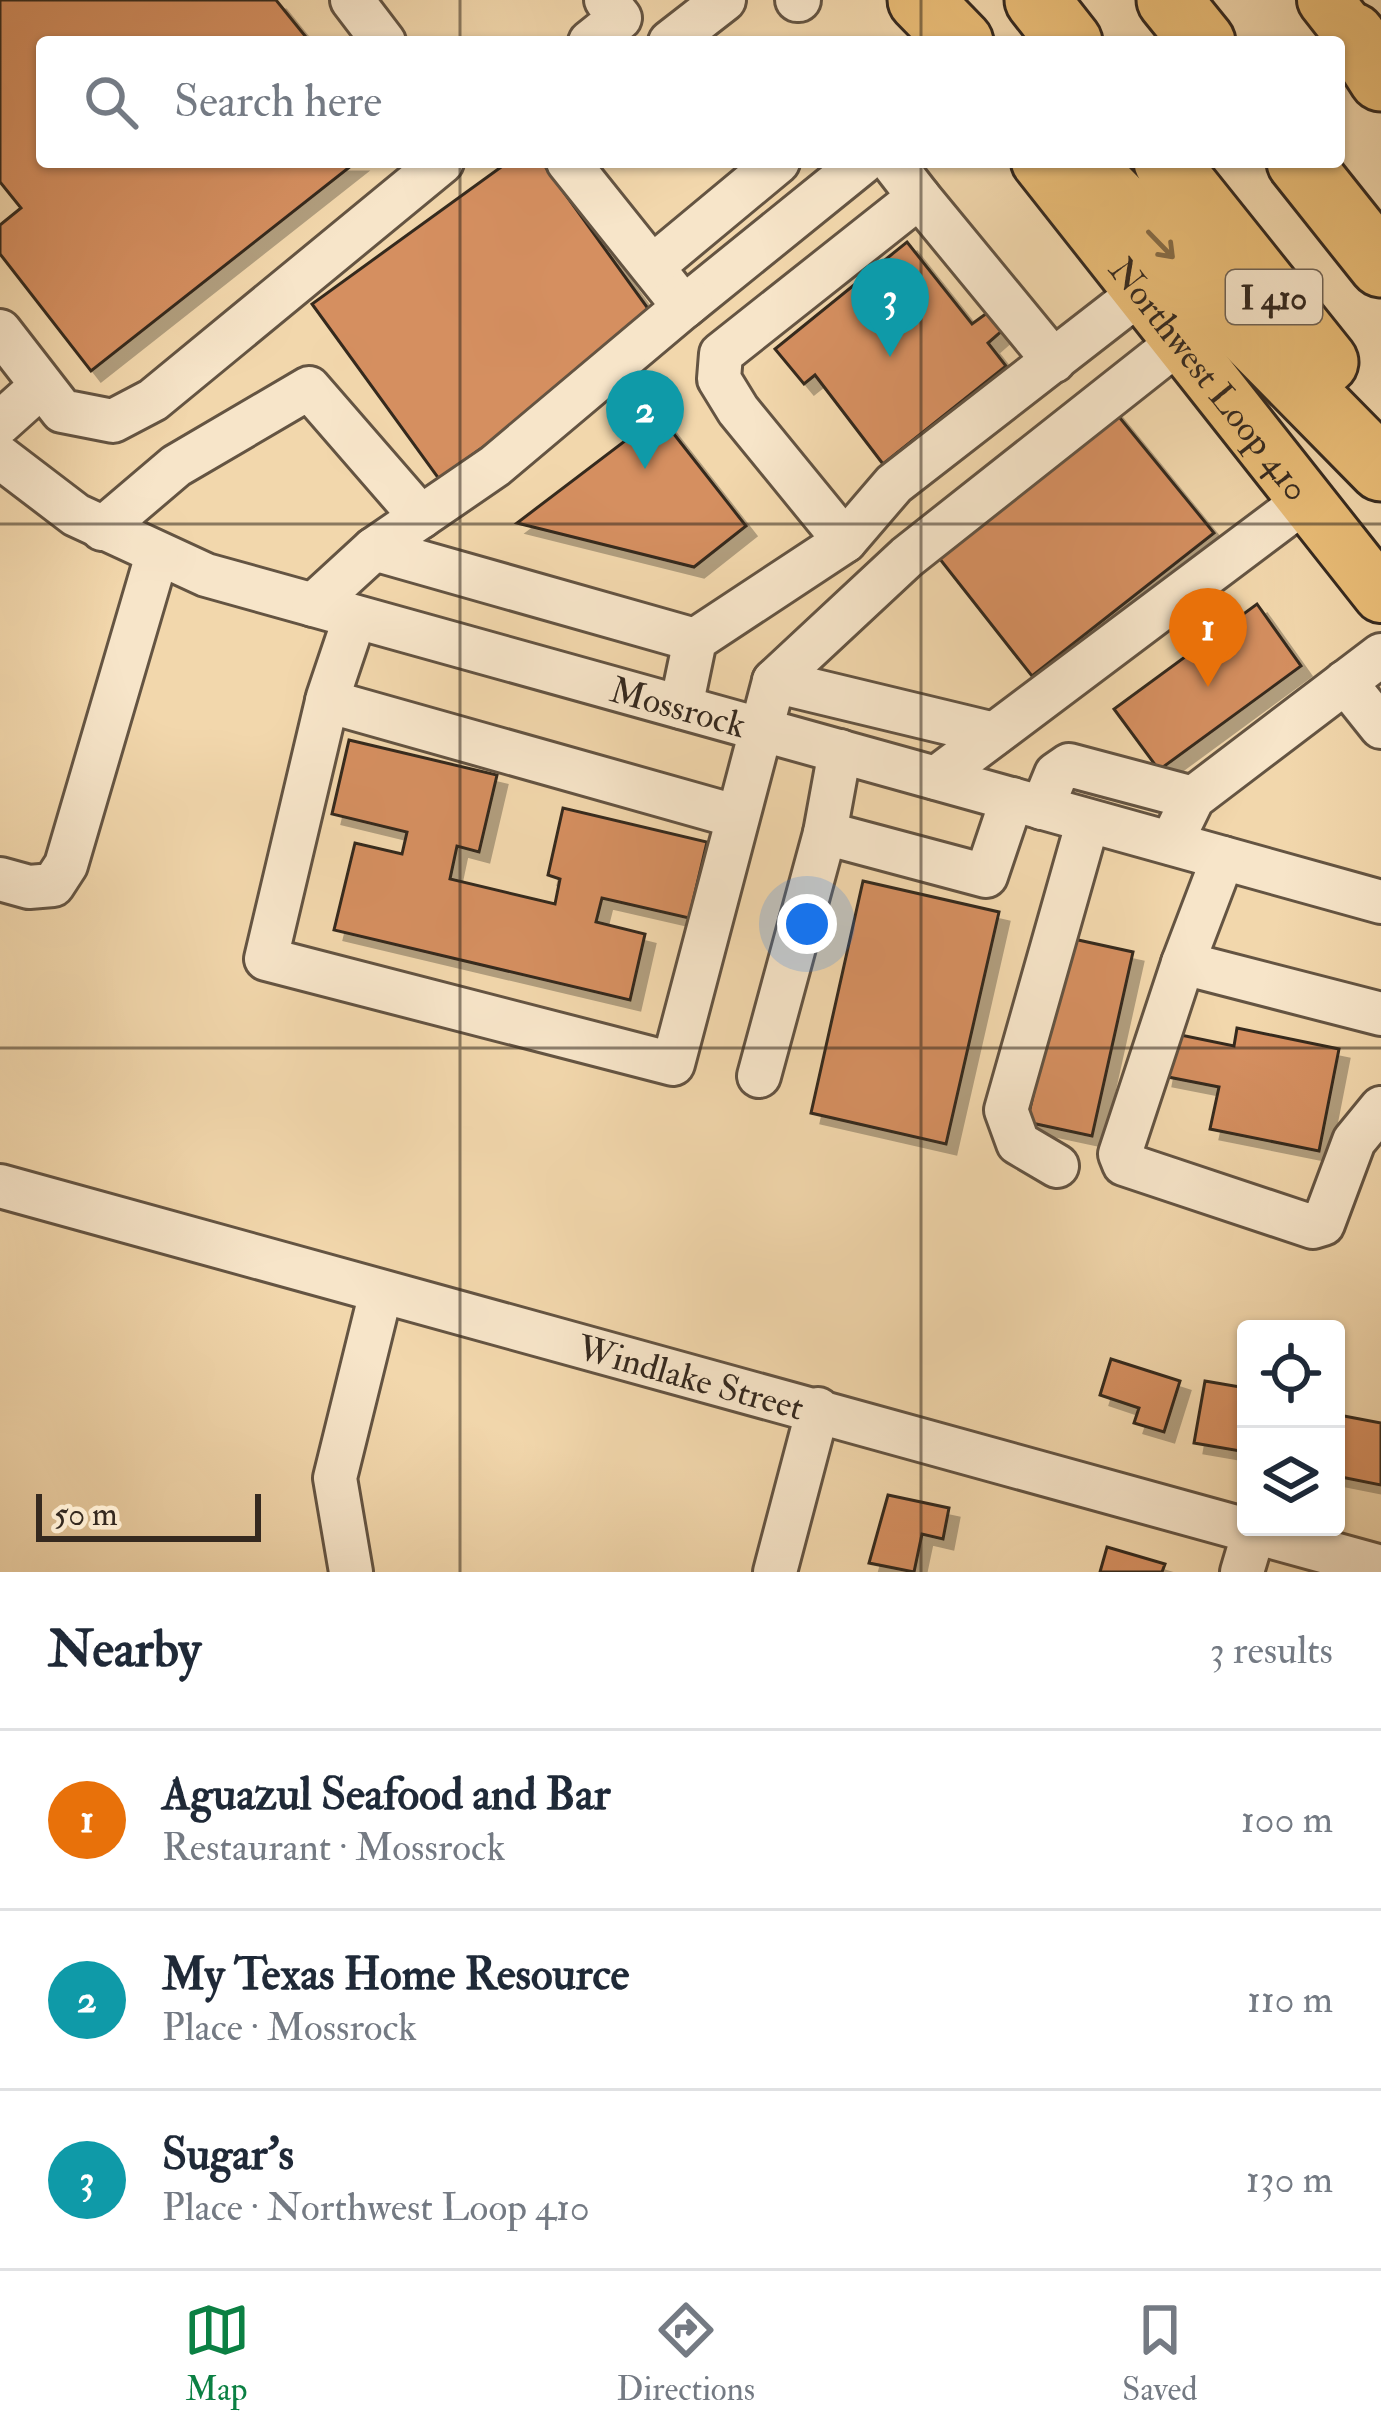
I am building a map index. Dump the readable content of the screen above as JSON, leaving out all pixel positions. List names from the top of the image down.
{
  "streets": {
    "highway": ["I 410"],
    "main road": ["Northwest Loop 410"],
    "street": ["Mossrock", "Windlake Street"]
  },
  "scale_bar": "50 m",
  "page": {
    "search": "Search here",
    "pins": ["3", "2", "1"],
    "scale": "50 m",
    "heading": ["Nearby", "3 results"],
    "list": [
      {
        "mark": "1",
        "name": "Aguazul Seafood and Bar",
        "note": "Restaurant · Mossrock",
        "value": "100 m"
      },
      {
        "mark": "2",
        "name": "My Texas Home Resource",
        "note": "Place · Mossrock",
        "value": "110 m"
      },
      {
        "mark": "3",
        "name": "Sugar's",
        "note": "Place · Northwest Loop 410",
        "value": "130 m"
      }
    ],
    "nav": ["Map", "Directions", "Saved"]
  }
}
